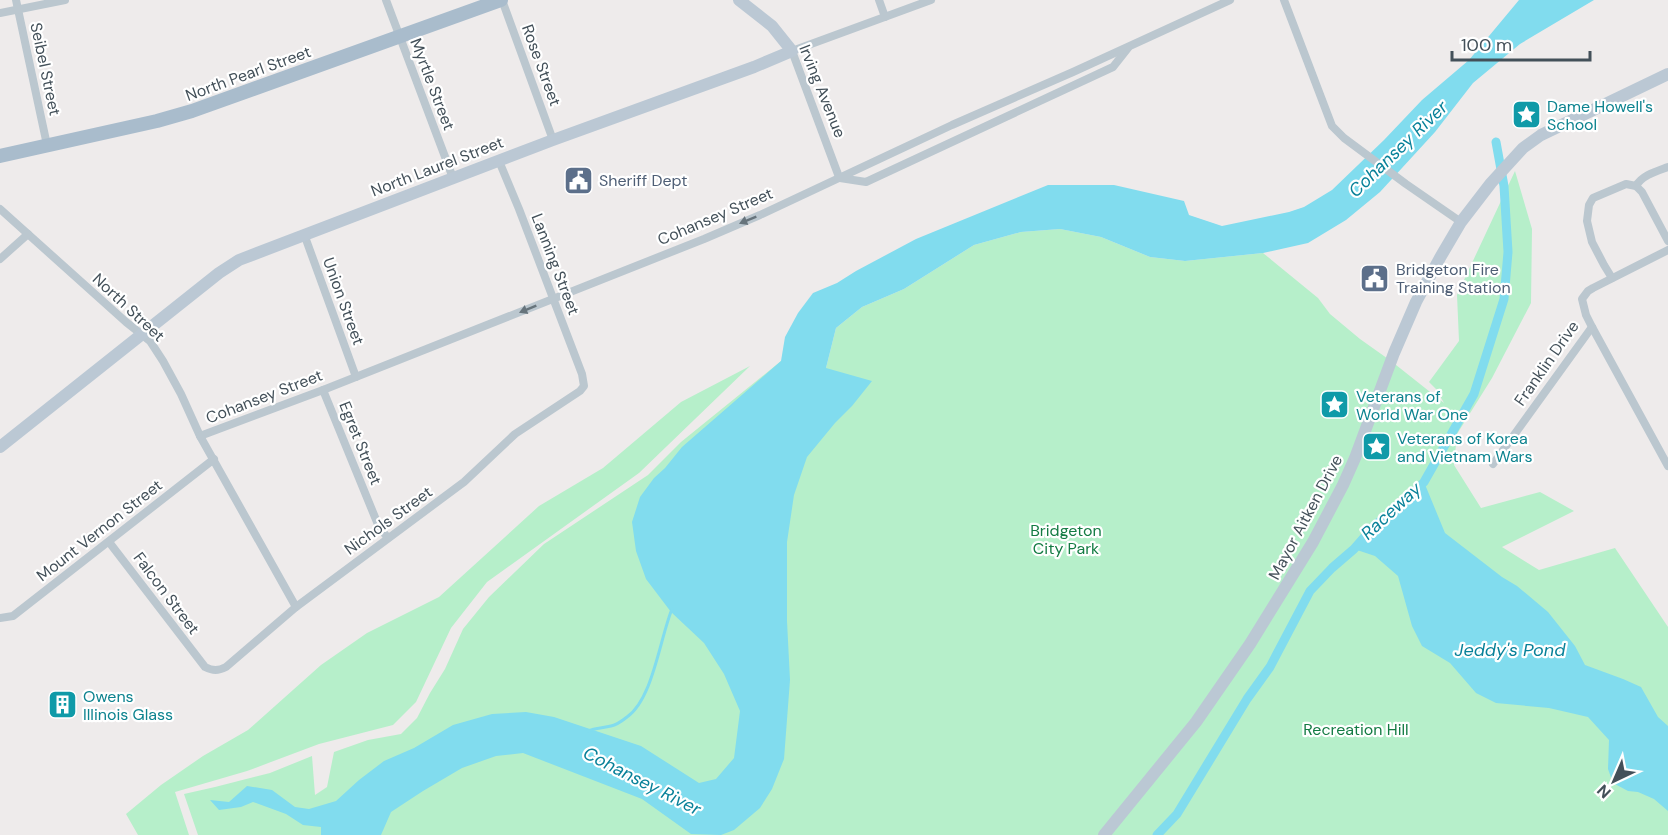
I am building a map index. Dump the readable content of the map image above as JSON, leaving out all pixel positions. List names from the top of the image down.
{
  "streets": {
    "main road": ["North Pearl Street"],
    "street": [
      "Rose Street",
      "Seibel Street",
      "Myrtle Street",
      "Irving Avenue",
      "North Laurel Street",
      "Cohansey Street",
      "Lanning Street",
      "Union Street",
      "North Street",
      "Franklin Drive",
      "Egret Street",
      "Mayor Aitken Drive",
      "Nichols Street",
      "Mount Vernon Street",
      "Falcon Street"
    ]
  },
  "crossings": [
    ["Rose Street", "North Pearl Street"],
    ["Rose Street", "North Laurel Street"],
    ["Seibel Street", "North Pearl Street"],
    ["North Pearl Street", "Myrtle Street"],
    ["Myrtle Street", "North Laurel Street"],
    ["Irving Avenue", "North Laurel Street"],
    ["Irving Avenue", "Cohansey Street"],
    ["North Laurel Street", "Lanning Street"],
    ["North Laurel Street", "Union Street"],
    ["North Laurel Street", "North Street"],
    ["Cohansey Street", "Lanning Street"],
    ["Cohansey Street", "Union Street"],
    ["Cohansey Street", "North Street"],
    ["Cohansey Street", "Egret Street"],
    ["Lanning Street", "Nichols Street"],
    ["North Street", "Nichols Street"],
    ["North Street", "Mount Vernon Street"],
    ["Egret Street", "Nichols Street"],
    ["Nichols Street", "Falcon Street"],
    ["Mount Vernon Street", "Falcon Street"]
  ],
  "one_way": ["Cohansey Street"],
  "water": ["Cohansey River", "Raceway", "Jeddy's Pond"],
  "parks": ["Bridgeton City Park", "Recreation Hill"],
  "places": {
    "place": ["Dame Howell's School", "Veterans of World War One", "Veterans of Korea and Vietnam Wars"],
    "public building": ["Sheriff Dept", "Bridgeton Fire Training Station"],
    "building": ["Owens Illinois Glass"]
  },
  "scale_bar": "100 m",
  "north": "bottom left"
}
